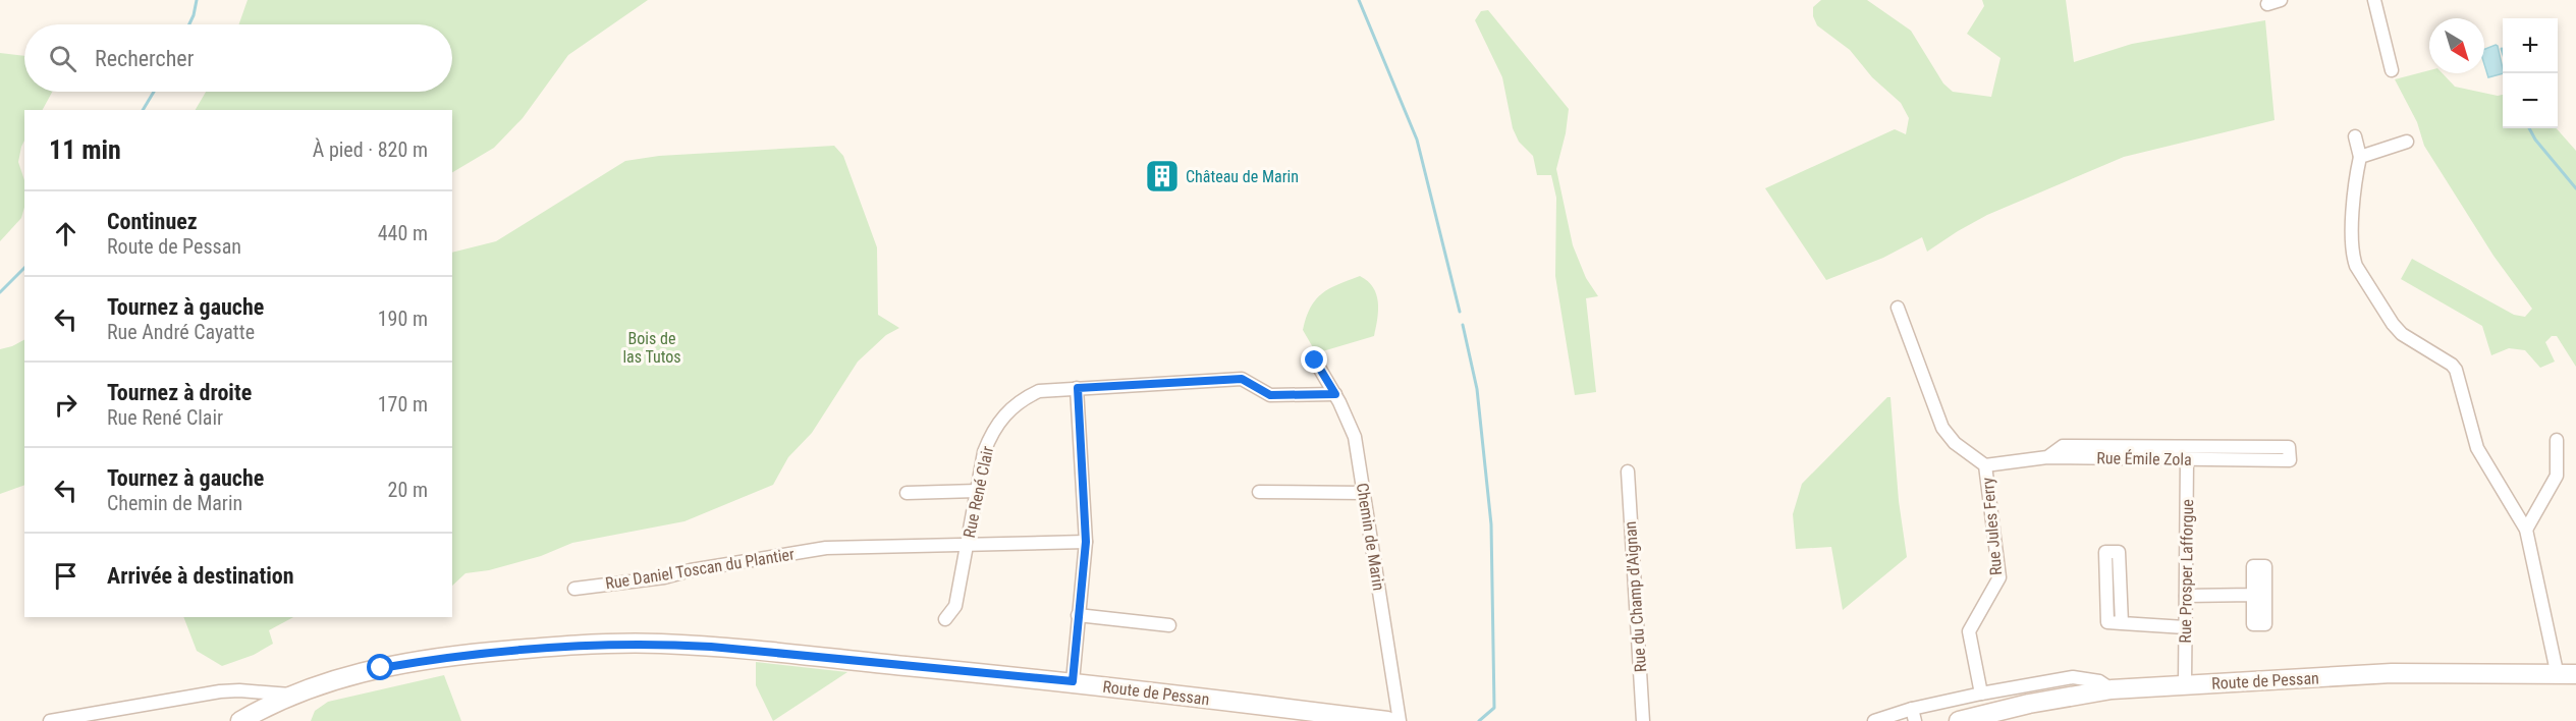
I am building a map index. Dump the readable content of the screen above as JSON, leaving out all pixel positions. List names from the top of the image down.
{
  "streets": {
    "main road": ["Route de Pessan"],
    "street": [
      "Rue Émile Zola",
      "Rue René Clair",
      "Rue Jules Ferry",
      "Chemin de Marin",
      "Rue Daniel Toscan du Plantier",
      "Rue Prosper Lafforgue",
      "Rue du Champ d'Aignan"
    ]
  },
  "crossings": [
    ["Rue Émile Zola", "Rue Jules Ferry"],
    ["Rue Émile Zola", "Rue Prosper Lafforgue"],
    ["Rue René Clair", "Chemin de Marin"],
    ["Rue René Clair", "Rue Daniel Toscan du Plantier"],
    ["Rue Prosper Lafforgue", "Route de Pessan"]
  ],
  "parks": ["Bois de las Tutos"],
  "places": {
    "building": ["Château de Marin"]
  },
  "north": "bottom right",
  "page": {
    "map_buttons": ["+", "−"],
    "search": "Rechercher",
    "heading": ["11 min", "À pied · 820 m"],
    "list": [
      ["Continuez", "Route de Pessan", "440 m"],
      ["Tournez à gauche", "Rue André Cayatte", "190 m"],
      ["Tournez à droite", "Rue René Clair", "170 m"],
      ["Tournez à gauche", "Chemin de Marin", "20 m"],
      "Arrivée à destination"
    ]
  }
}
